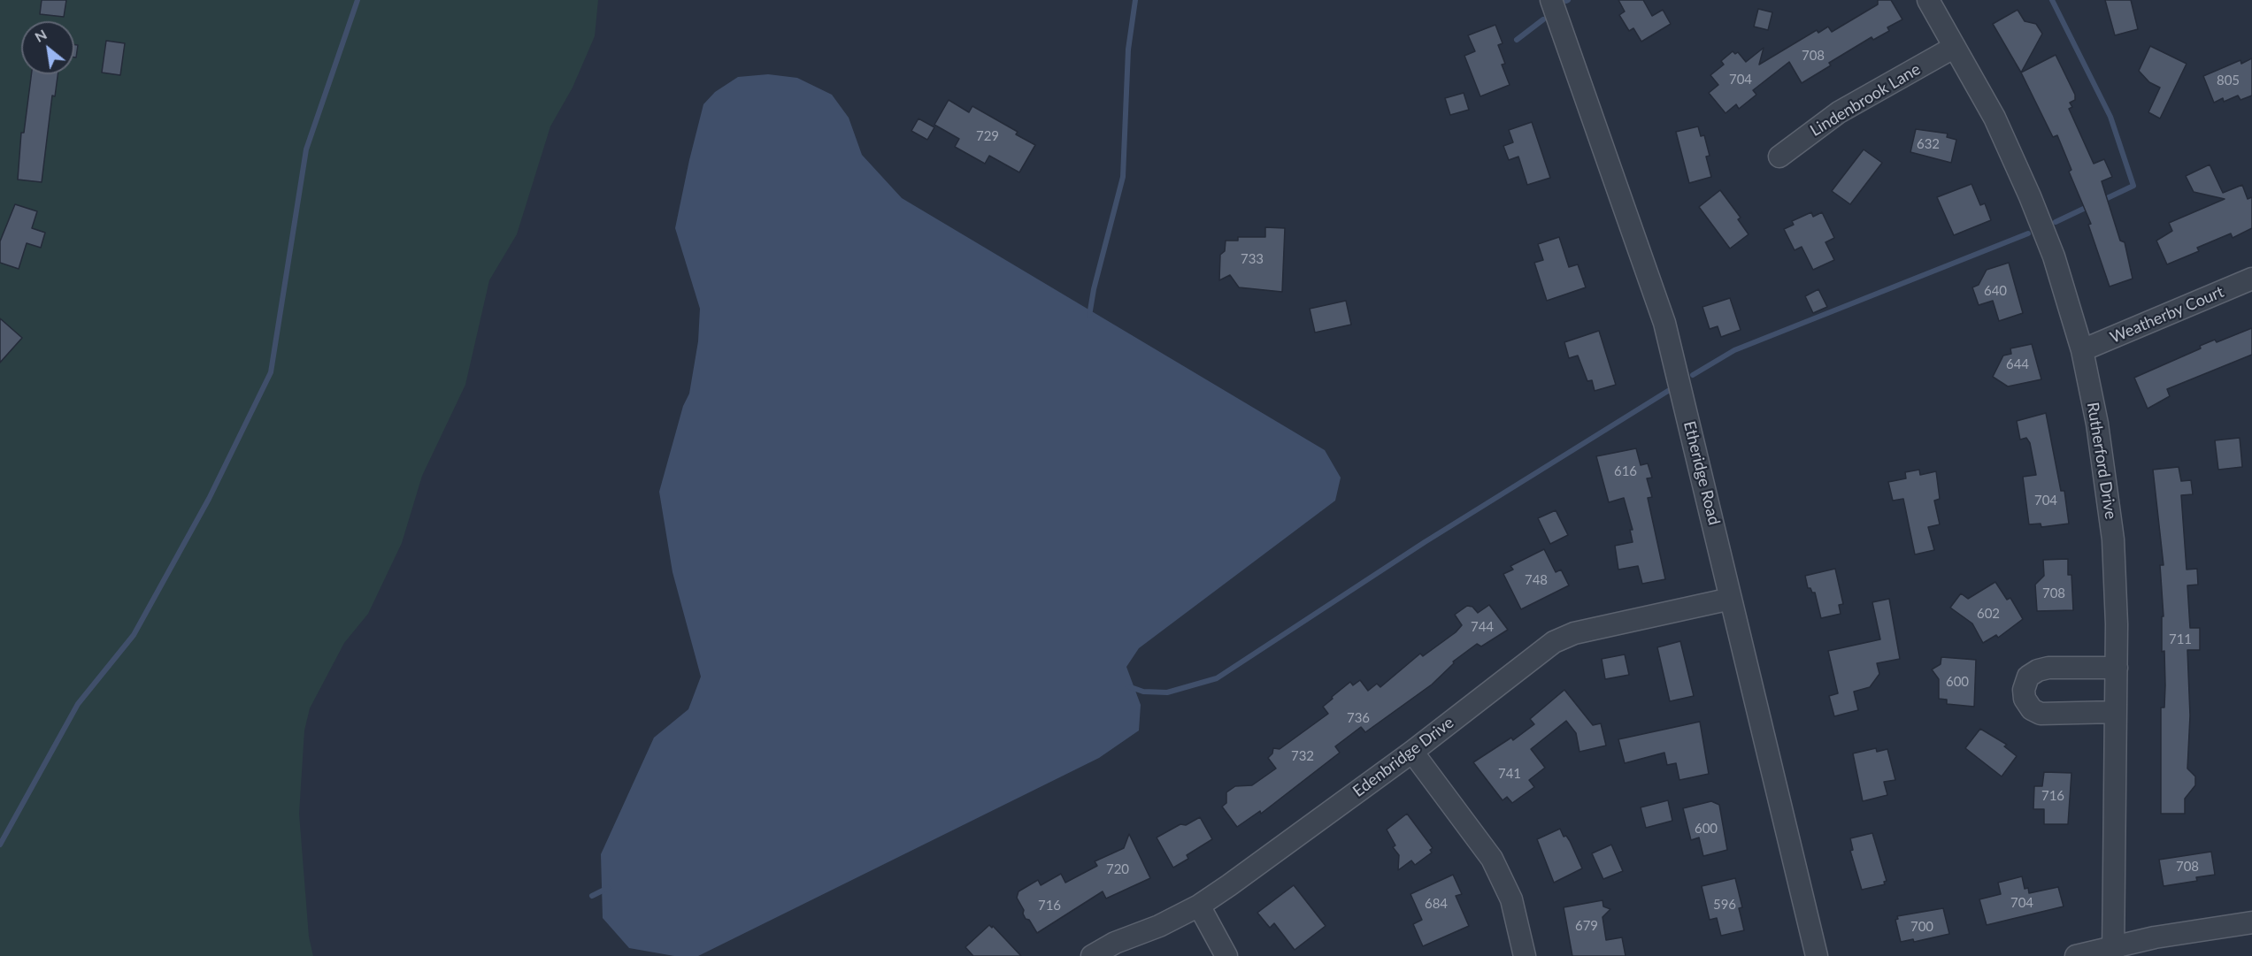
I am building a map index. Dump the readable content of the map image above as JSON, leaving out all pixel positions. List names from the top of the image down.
{
  "streets": {
    "street": [
      "Lindenbrook Lane",
      "Weatherby Court",
      "Rutherford Drive",
      "Etheridge Road",
      "Edenbridge Drive"
    ]
  },
  "crossings": [
    ["Lindenbrook Lane", "Rutherford Drive"],
    ["Weatherby Court", "Rutherford Drive"],
    ["Etheridge Road", "Edenbridge Drive"]
  ],
  "house_numbers": [
    "708",
    "704",
    "805",
    "729",
    "632",
    "733",
    "640",
    "644",
    "616",
    "704",
    "748",
    "708",
    "602",
    "744",
    "711",
    "600",
    "736",
    "732",
    "741",
    "716",
    "600",
    "708",
    "720",
    "704",
    "684",
    "596",
    "716",
    "679",
    "700"
  ],
  "north": "top left"
}
